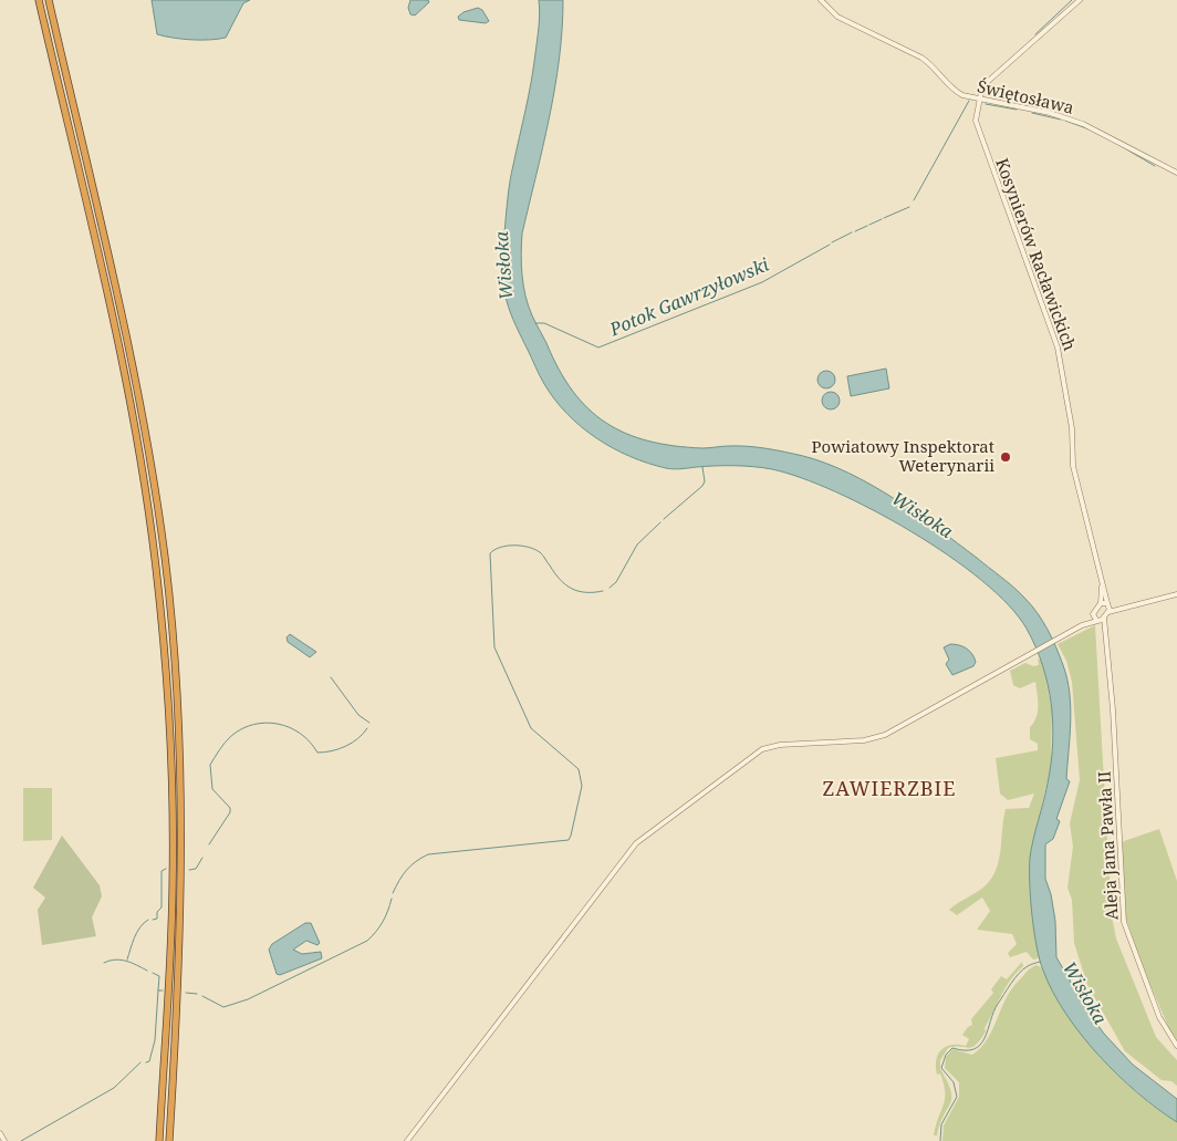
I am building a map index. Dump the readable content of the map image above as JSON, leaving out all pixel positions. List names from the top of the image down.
{
  "streets": {
    "street": ["Świętosława", "Kosynierów Racławickich", "Aleja Jana Pawła II"]
  },
  "crossings": [
    ["Świętosława", "Kosynierów Racławickich"]
  ],
  "districts": ["ZAWIERZBIE"],
  "water": ["Wisłoka", "Potok Gawrzyłowski"],
  "places": ["Powiatowy Inspektorat Weterynarii"]
}
